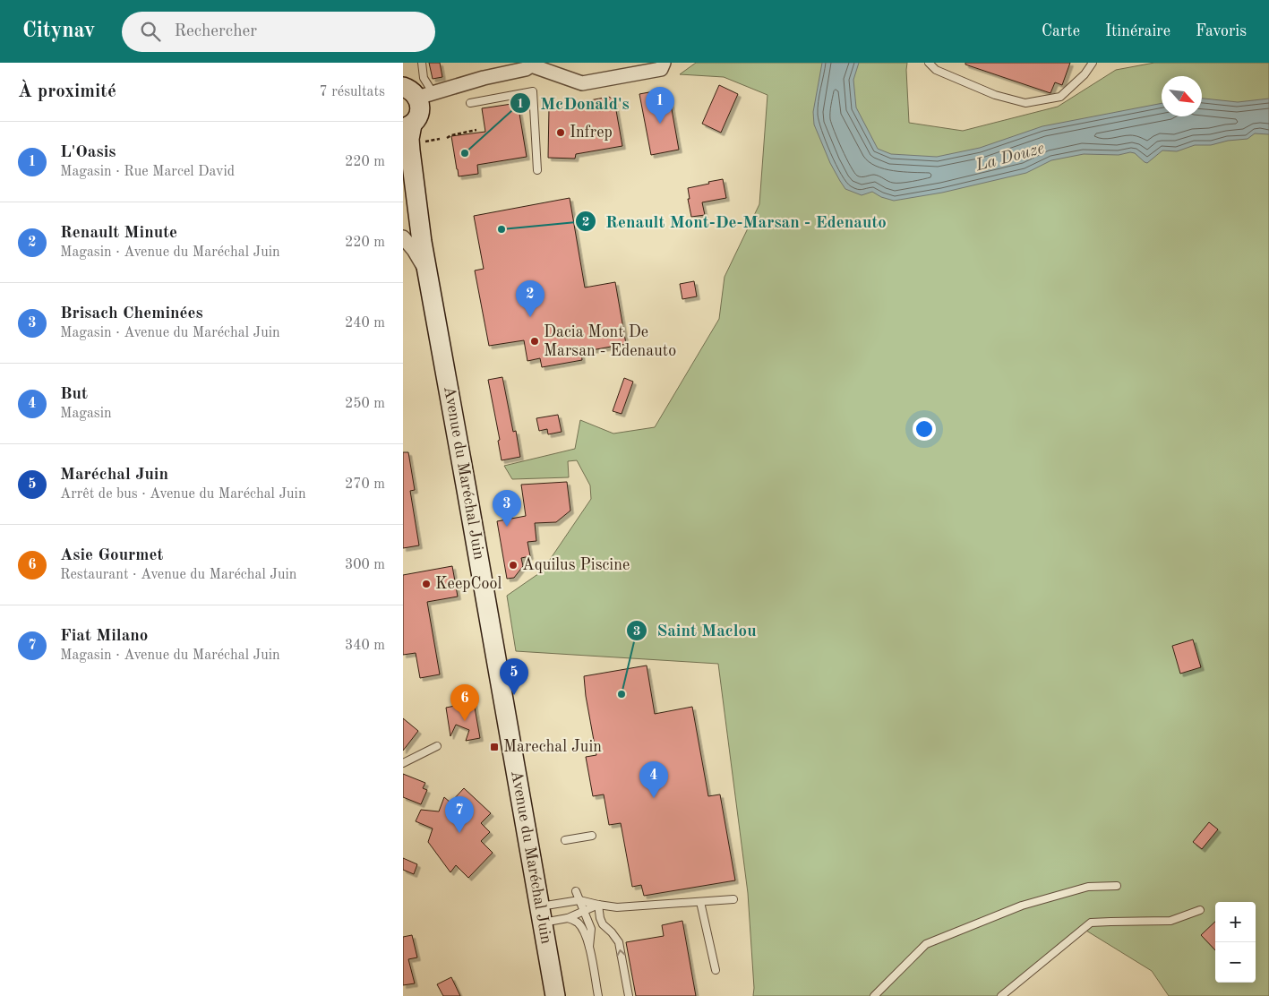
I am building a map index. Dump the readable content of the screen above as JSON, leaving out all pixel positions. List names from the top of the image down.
{
  "streets": {
    "main road": ["Avenue du Maréchal Juin"]
  },
  "water": ["La Douze"],
  "places": {
    "other": [
      "Infrep",
      "McDonald's",
      "Renault Mont-De-Marsan - Edenauto",
      "Dacia Mont De Marsan - Edenauto",
      "Aquilus Piscine",
      "KeepCool",
      "Saint Maclou"
    ],
    "transit": ["Marechal Juin"]
  },
  "north": "bottom right",
  "page": {
    "header": "Citynav",
    "search": "Rechercher",
    "nav": ["Carte", "Itinéraire", "Favoris"],
    "heading": ["À proximité", "7 résultats"],
    "pins": [
      "1",
      "2",
      "3",
      "5",
      "6",
      "4",
      "7"
    ],
    "list": [
      {
        "mark": "1",
        "name": "L'Oasis",
        "note": "Magasin · Rue Marcel David",
        "value": "220 m"
      },
      {
        "mark": "2",
        "name": "Renault Minute",
        "note": "Magasin · Avenue du Maréchal Juin",
        "value": "220 m"
      },
      {
        "mark": "3",
        "name": "Brisach Cheminées",
        "note": "Magasin · Avenue du Maréchal Juin",
        "value": "240 m"
      },
      {
        "mark": "4",
        "name": "But",
        "note": "Magasin",
        "value": "250 m"
      },
      {
        "mark": "5",
        "name": "Maréchal Juin",
        "note": "Arrêt de bus · Avenue du Maréchal Juin",
        "value": "270 m"
      },
      {
        "mark": "6",
        "name": "Asie Gourmet",
        "note": "Restaurant · Avenue du Maréchal Juin",
        "value": "300 m"
      },
      {
        "mark": "7",
        "name": "Fiat Milano",
        "note": "Magasin · Avenue du Maréchal Juin",
        "value": "340 m"
      }
    ],
    "map_buttons": ["+", "−"]
  }
}
